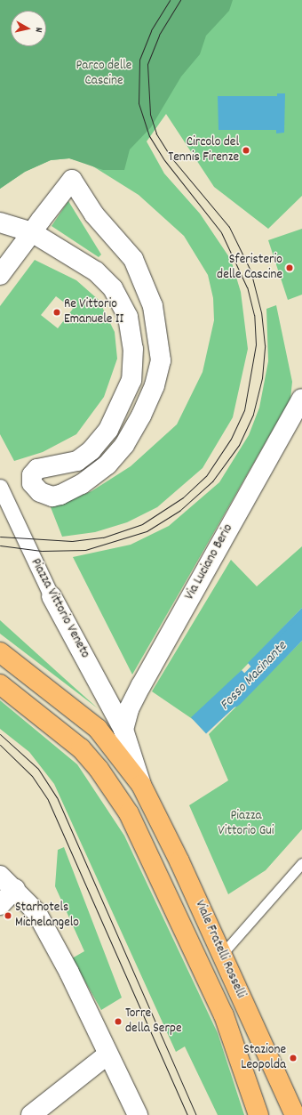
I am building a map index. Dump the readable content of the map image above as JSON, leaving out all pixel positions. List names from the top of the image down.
{
  "streets": {
    "main road": ["Viale Fratelli Rosselli"],
    "street": ["Via Luciano Berio", "Piazza Vittorio Veneto"]
  },
  "crossings": [
    ["Via Luciano Berio", "Piazza Vittorio Veneto"],
    ["Piazza Vittorio Veneto", "Viale Fratelli Rosselli"]
  ],
  "water": ["Fosso Macinante"],
  "parks": ["Parco delle Cascine", "Piazza Vittorio Gui"],
  "places": [
    "Circolo del Tennis Firenze",
    "Sferisterio delle Cascine",
    "Re Vittorio Emanuele II",
    "Starhotels Michelangelo",
    "Torre della Serpe",
    "Stazione Leopolda"
  ],
  "north": "right"
}
